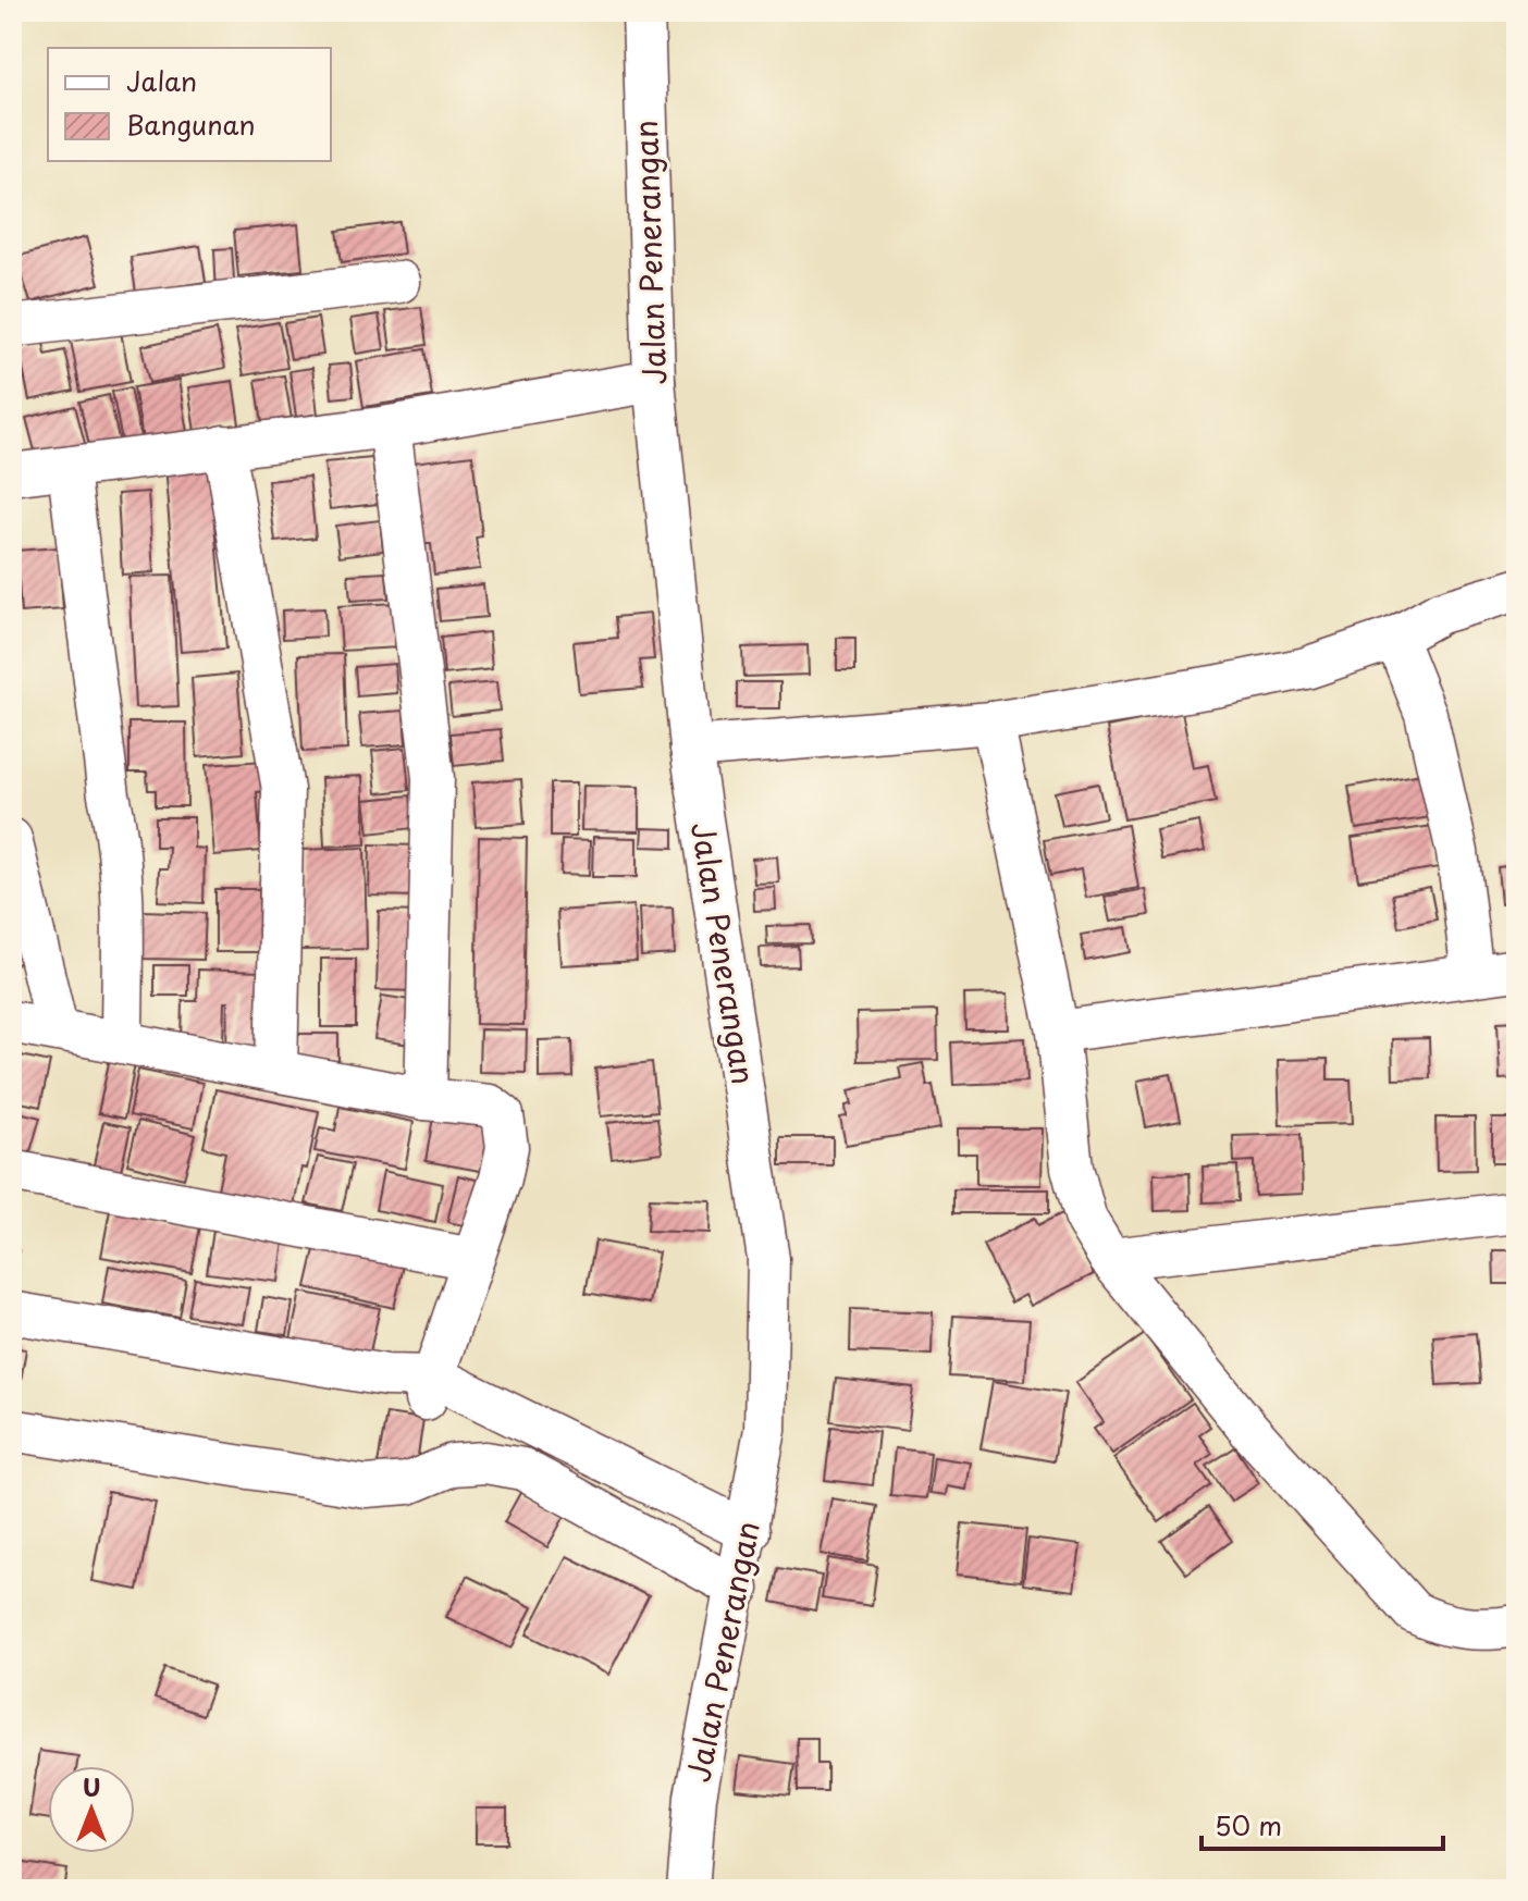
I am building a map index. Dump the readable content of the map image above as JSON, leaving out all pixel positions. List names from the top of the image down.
{
  "streets": {
    "street": ["Jalan Penerangan"]
  },
  "legend": ["Jalan", "Bangunan"],
  "scale_bar": "50 m",
  "north": "top"
}
